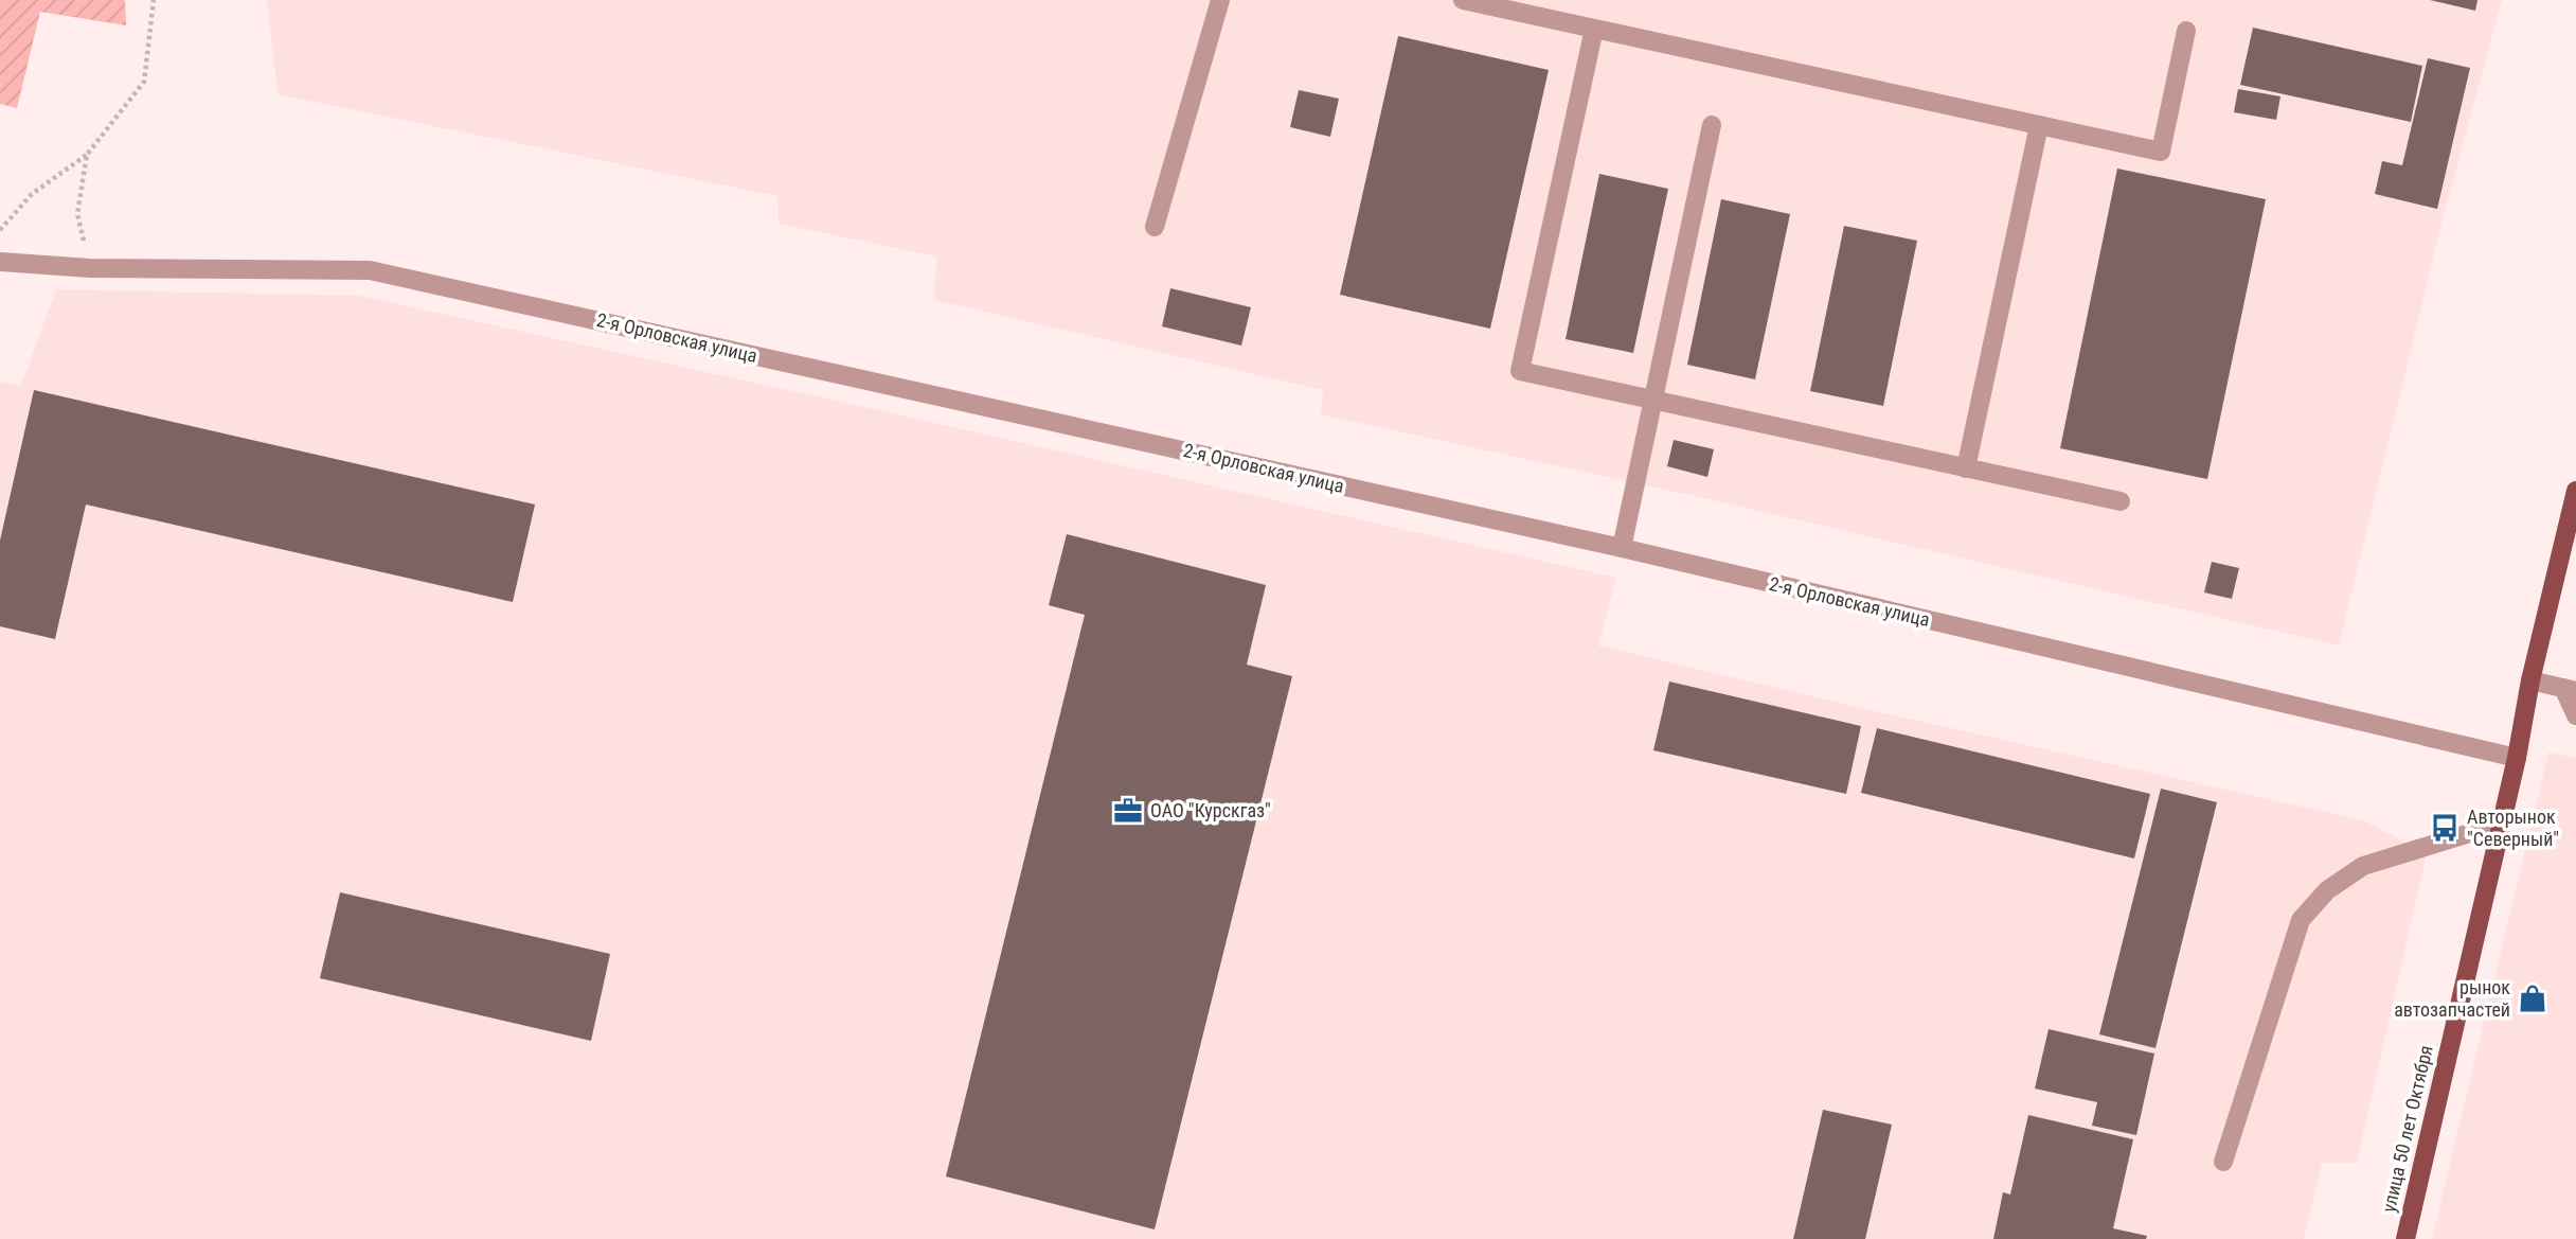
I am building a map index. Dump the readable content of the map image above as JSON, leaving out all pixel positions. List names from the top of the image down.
{
  "streets": {
    "main road": ["улица 50 лет Октября"],
    "street": ["2-я Орловская улица"]
  },
  "crossings": [
    ["2-я Орловская улица", "улица 50 лет Октября"]
  ],
  "places": {
    "office": ["ОАО \"Курскгаз\""],
    "bus stop": ["Авторынок \"Северный\""],
    "shop": ["рынок автозапчастей"]
  }
}
